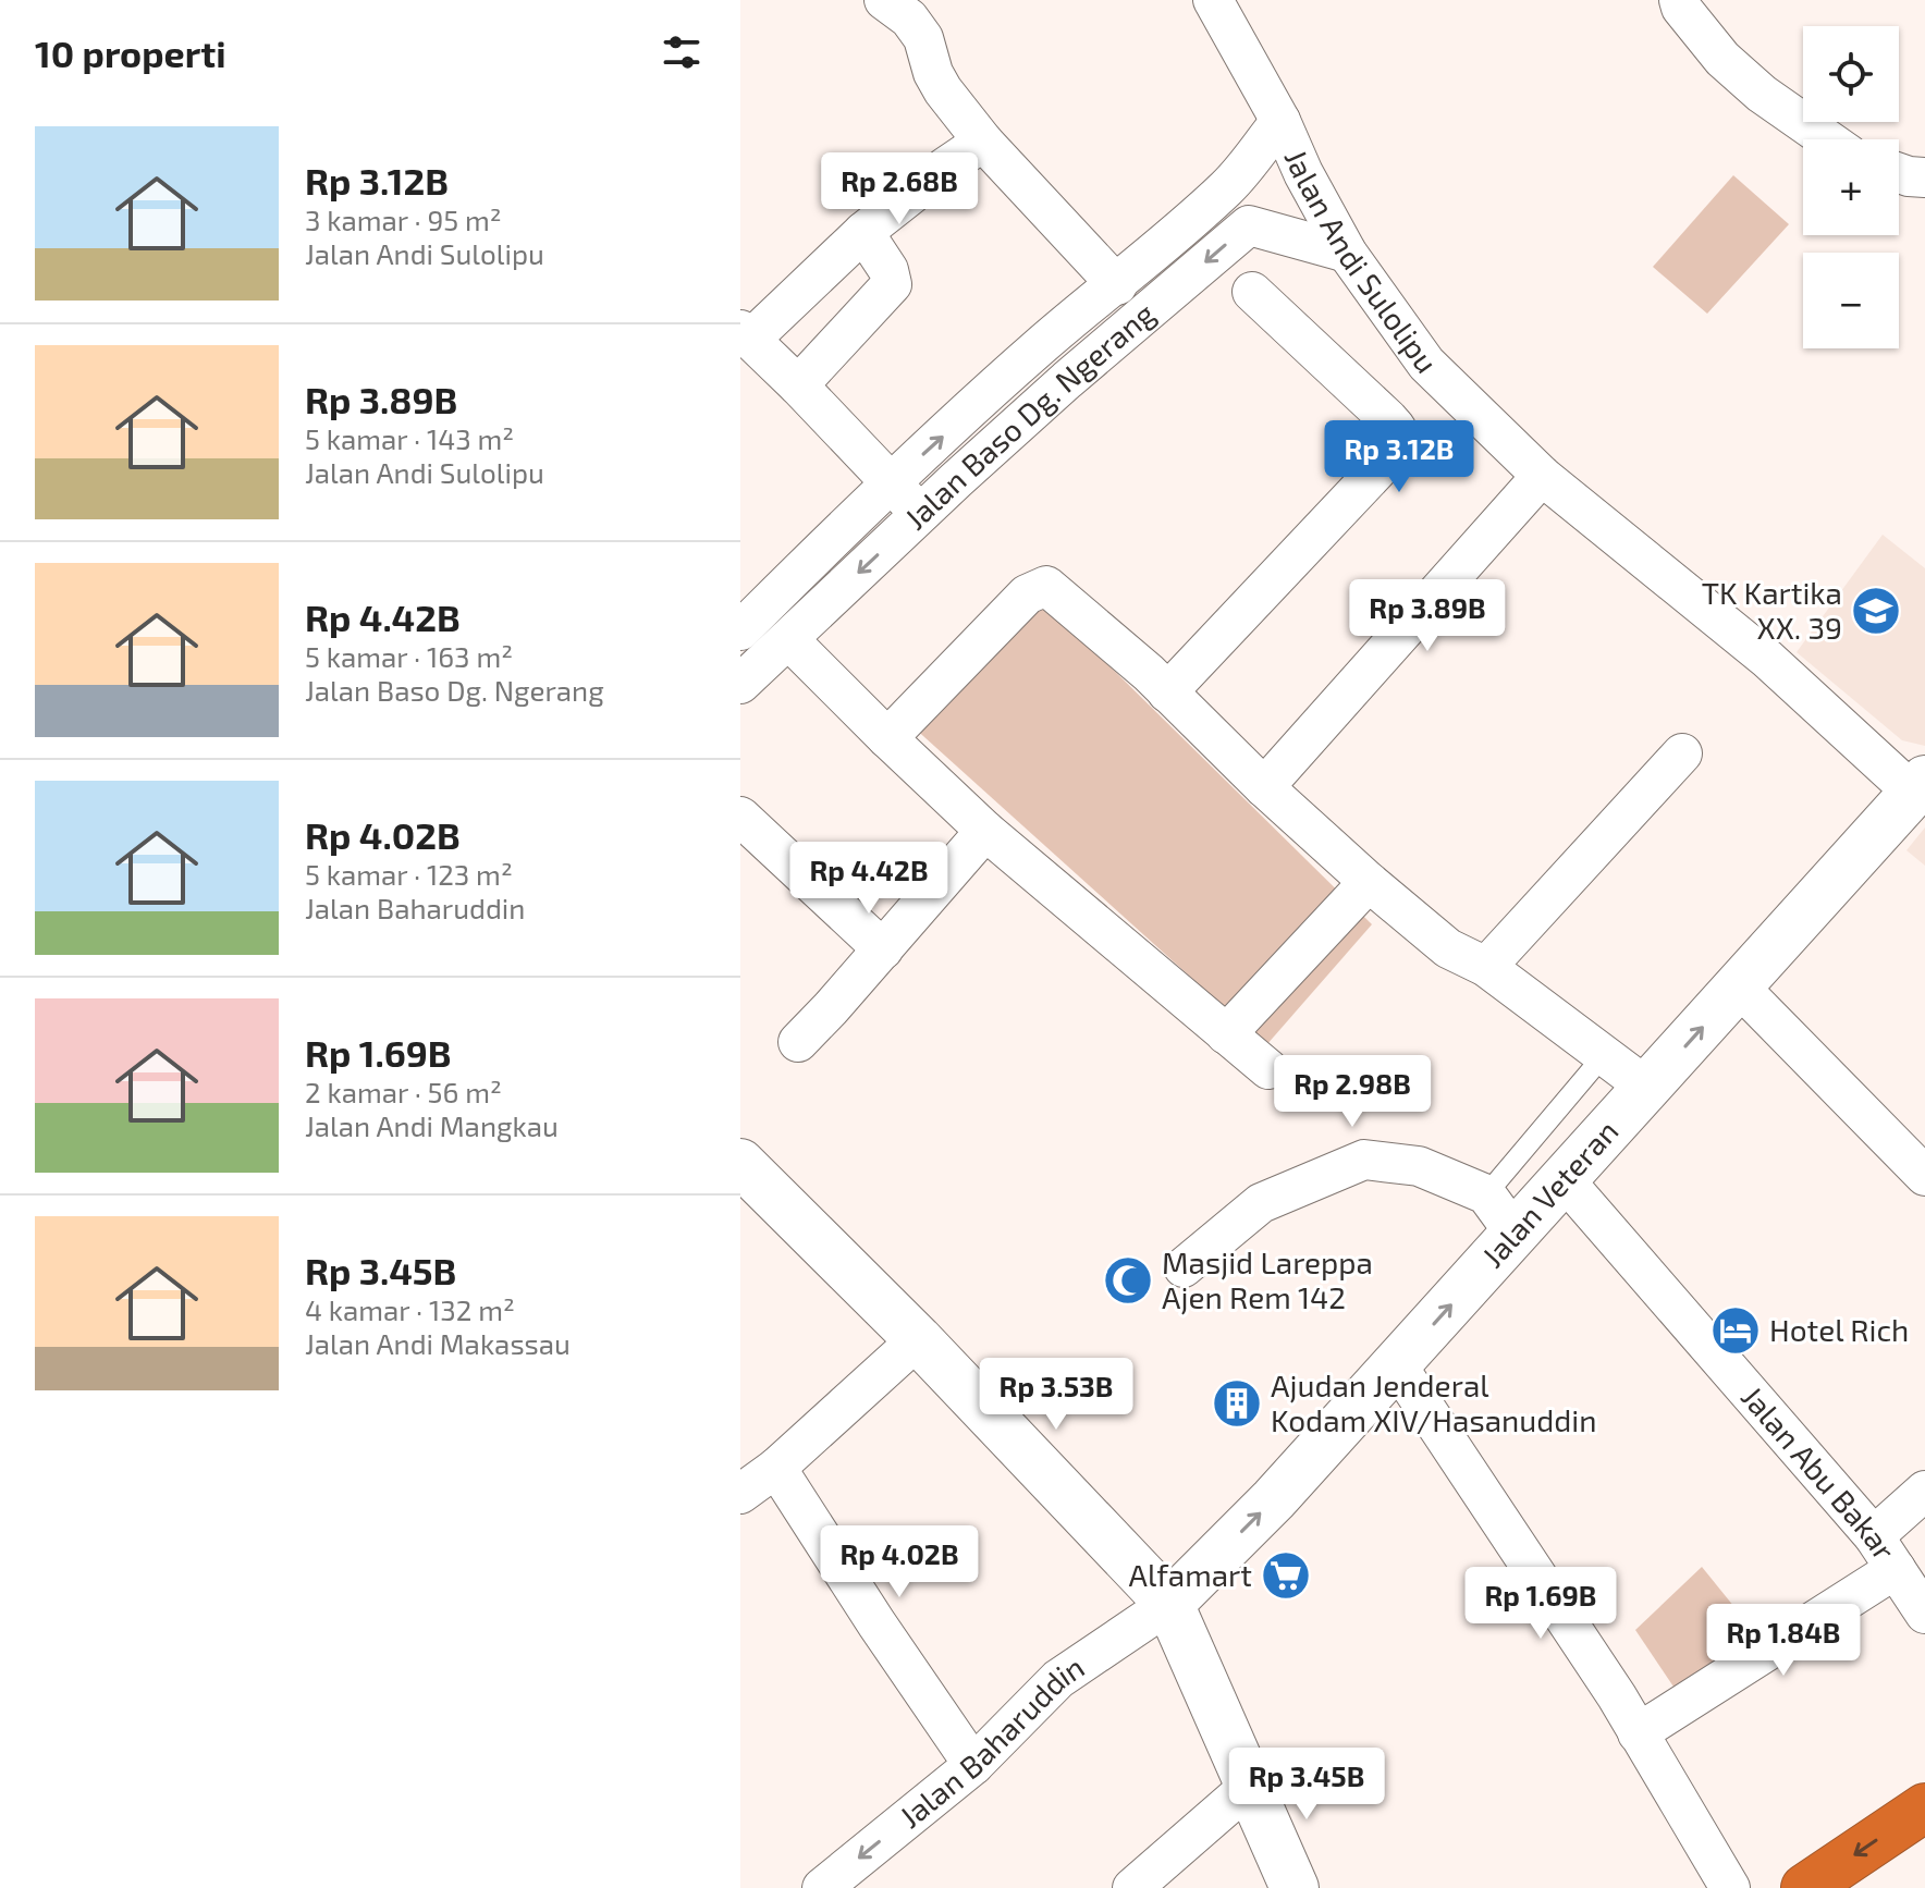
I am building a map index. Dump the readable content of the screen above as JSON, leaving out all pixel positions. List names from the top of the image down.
{
  "streets": {
    "street": [
      "Jalan Andi Sulolipu",
      "Jalan Baso Dg. Ngerang",
      "Jalan Veteran",
      "Jalan Abu Bakar",
      "Jalan Baharuddin"
    ]
  },
  "crossings": [
    ["Jalan Andi Sulolipu", "Jalan Baso Dg. Ngerang"],
    ["Jalan Andi Sulolipu", "Jalan Veteran"],
    ["Jalan Veteran", "Jalan Abu Bakar"],
    ["Jalan Veteran", "Jalan Baharuddin"]
  ],
  "one_way": ["Jalan Baharuddin"],
  "places": {
    "school or university": ["TK Kartika XX. 39"],
    "mosque": ["Masjid Lareppa Ajen Rem 142"],
    "hotel": ["Hotel Rich"],
    "building": ["Ajudan Jenderal Kodam XIV/Hasanuddin"],
    "supermarket": ["Alfamart"]
  },
  "page": {
    "heading": "10 properti",
    "map_buttons": ["+", "−"],
    "list": [
      {
        "name": "Rp 3.12B",
        "note": "3 kamar · 95 m² · Jalan Andi Sulolipu"
      },
      {
        "name": "Rp 3.89B",
        "note": "5 kamar · 143 m² · Jalan Andi Sulolipu"
      },
      {
        "name": "Rp 4.42B",
        "note": "5 kamar · 163 m² · Jalan Baso Dg. Ngerang"
      },
      {
        "name": "Rp 4.02B",
        "note": "5 kamar · 123 m² · Jalan Baharuddin"
      },
      {
        "name": "Rp 1.69B",
        "note": "2 kamar · 56 m² · Jalan Andi Mangkau"
      },
      {
        "name": "Rp 3.45B",
        "note": "4 kamar · 132 m² · Jalan Andi Makassau"
      }
    ],
    "price": [
      "Rp 2.68B",
      "Rp 3.12B",
      "Rp 3.89B",
      "Rp 4.42B",
      "Rp 2.98B",
      "Rp 3.53B",
      "Rp 4.02B",
      "Rp 1.69B",
      "Rp 1.84B",
      "Rp 3.45B"
    ]
  }
}
